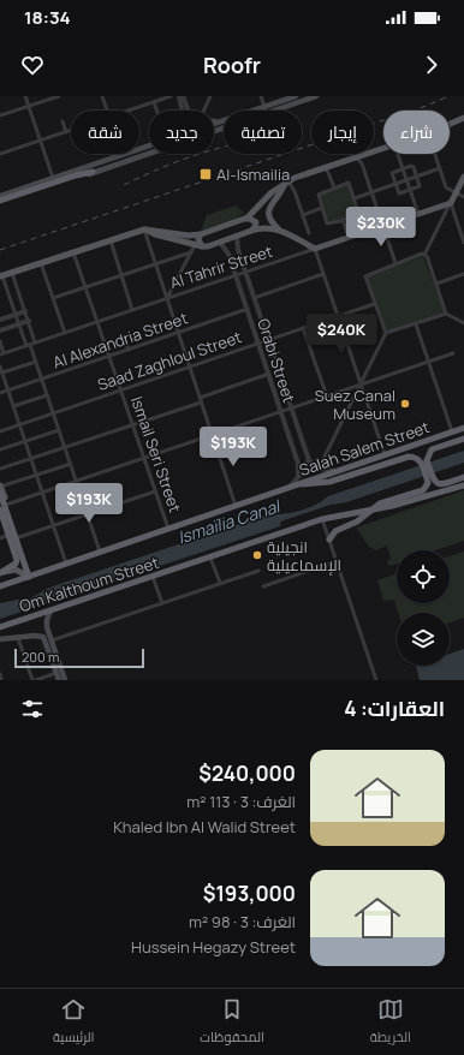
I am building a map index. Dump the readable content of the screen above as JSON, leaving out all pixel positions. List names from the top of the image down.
{
  "streets": {
    "highway": ["Salah Salem Street", "Om Kalthoum Street"],
    "main road": ["Al Tahrir Street"],
    "street": [
      "Al Alexandria Street",
      "Saad Zaghloul Street",
      "Orabi Street",
      "Ismail Seri Street"
    ]
  },
  "crossings": [
    ["Al Tahrir Street", "Orabi Street"],
    ["Al Tahrir Street", "Ismail Seri Street"],
    ["Al Alexandria Street", "Orabi Street"],
    ["Al Alexandria Street", "Ismail Seri Street"],
    ["Saad Zaghloul Street", "Orabi Street"],
    ["Saad Zaghloul Street", "Ismail Seri Street"],
    ["Salah Salem Street", "Ismail Seri Street"]
  ],
  "water": ["Ismaïlia Canal"],
  "places": {
    "transit": ["Al-Ismailia"],
    "other": ["Suez Canal Museum", "انجيلية الإسماعيلية"]
  },
  "scale_bar": "200 m",
  "page": {
    "status": "18:34",
    "header": "Roofr",
    "chip": [
      "شراء",
      "إيجار",
      "تصفية",
      "جديد",
      "شقة"
    ],
    "price": [
      "$230K",
      "$240K",
      "$193K",
      "$193K"
    ],
    "scale": "200 m",
    "heading": "العقارات: 4",
    "list": [
      {
        "name": "$240,000",
        "note": "الغرف: 3 · 113 m² · Khaled Ibn Al Walid Street"
      },
      {
        "name": "$193,000",
        "note": "الغرف: 3 · 98 m² · Hussein Hegazy Street"
      }
    ],
    "tabs": ["الخريطة", "المحفوظات", "الرئيسية"]
  }
}
